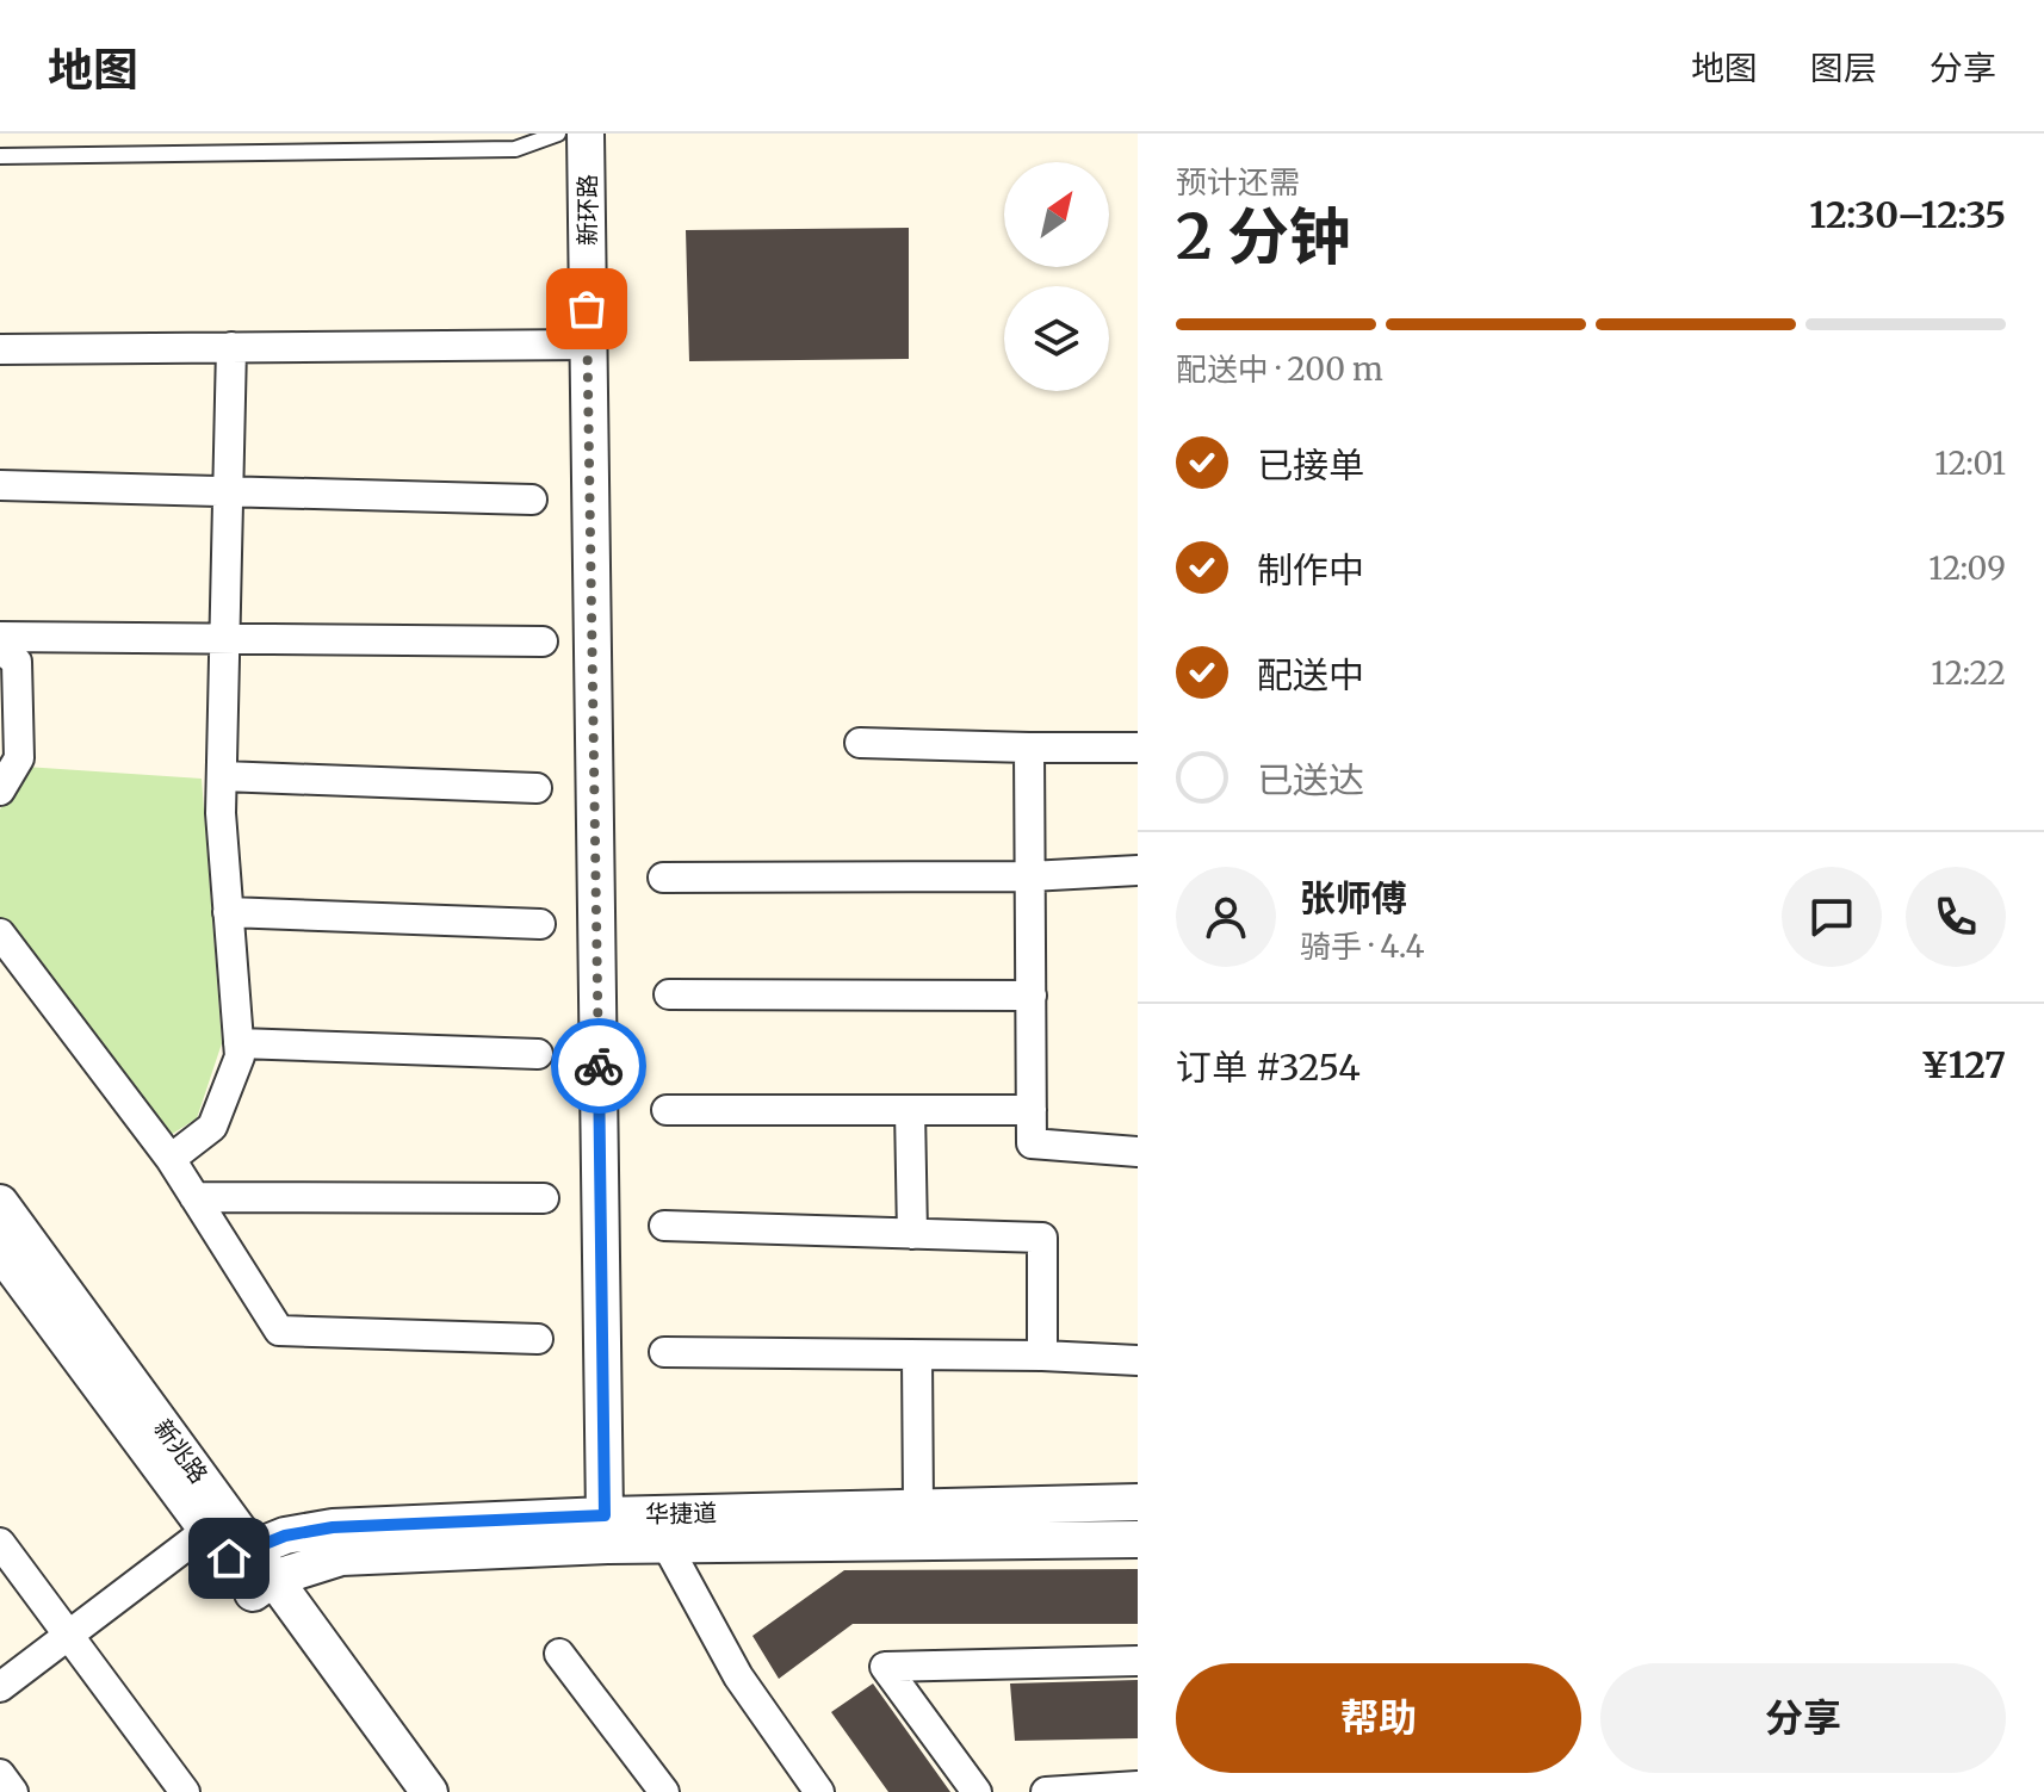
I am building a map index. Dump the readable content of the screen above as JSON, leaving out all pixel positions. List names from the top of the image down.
{
  "streets": {
    "street": ["新环路", "新兆路", "华捷道"]
  },
  "crossings": [
    ["新环路", "华捷道"],
    ["新兆路", "华捷道"]
  ],
  "north": "top right",
  "page": {
    "header": "地图",
    "nav": ["地图", "图层", "分享"],
    "heading": ["2 分钟", "预计还需", "12:30–12:35"],
    "panel": [
      "张师傅",
      "骑手 · 4.4",
      "订单 #3254",
      "¥127"
    ],
    "bar": "配送中 · 200 m",
    "list": [
      ["已接单", "12:01"],
      ["制作中", "12:09"],
      ["配送中", "12:22"],
      "已送达"
    ],
    "buttons": ["帮助", "分享"]
  }
}
